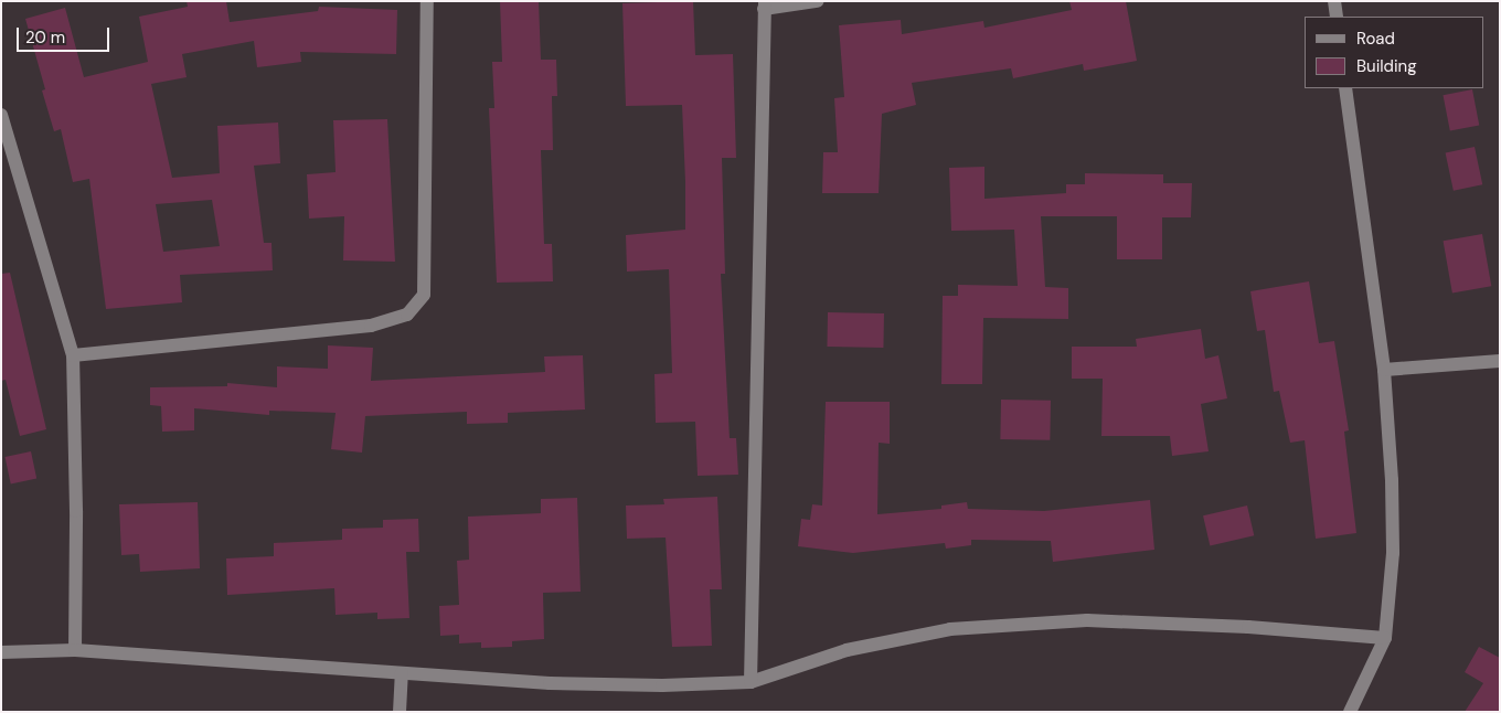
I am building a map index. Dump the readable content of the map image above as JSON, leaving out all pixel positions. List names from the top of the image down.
{
  "legend": ["Road", "Building"],
  "scale_bar": "20 m"
}
